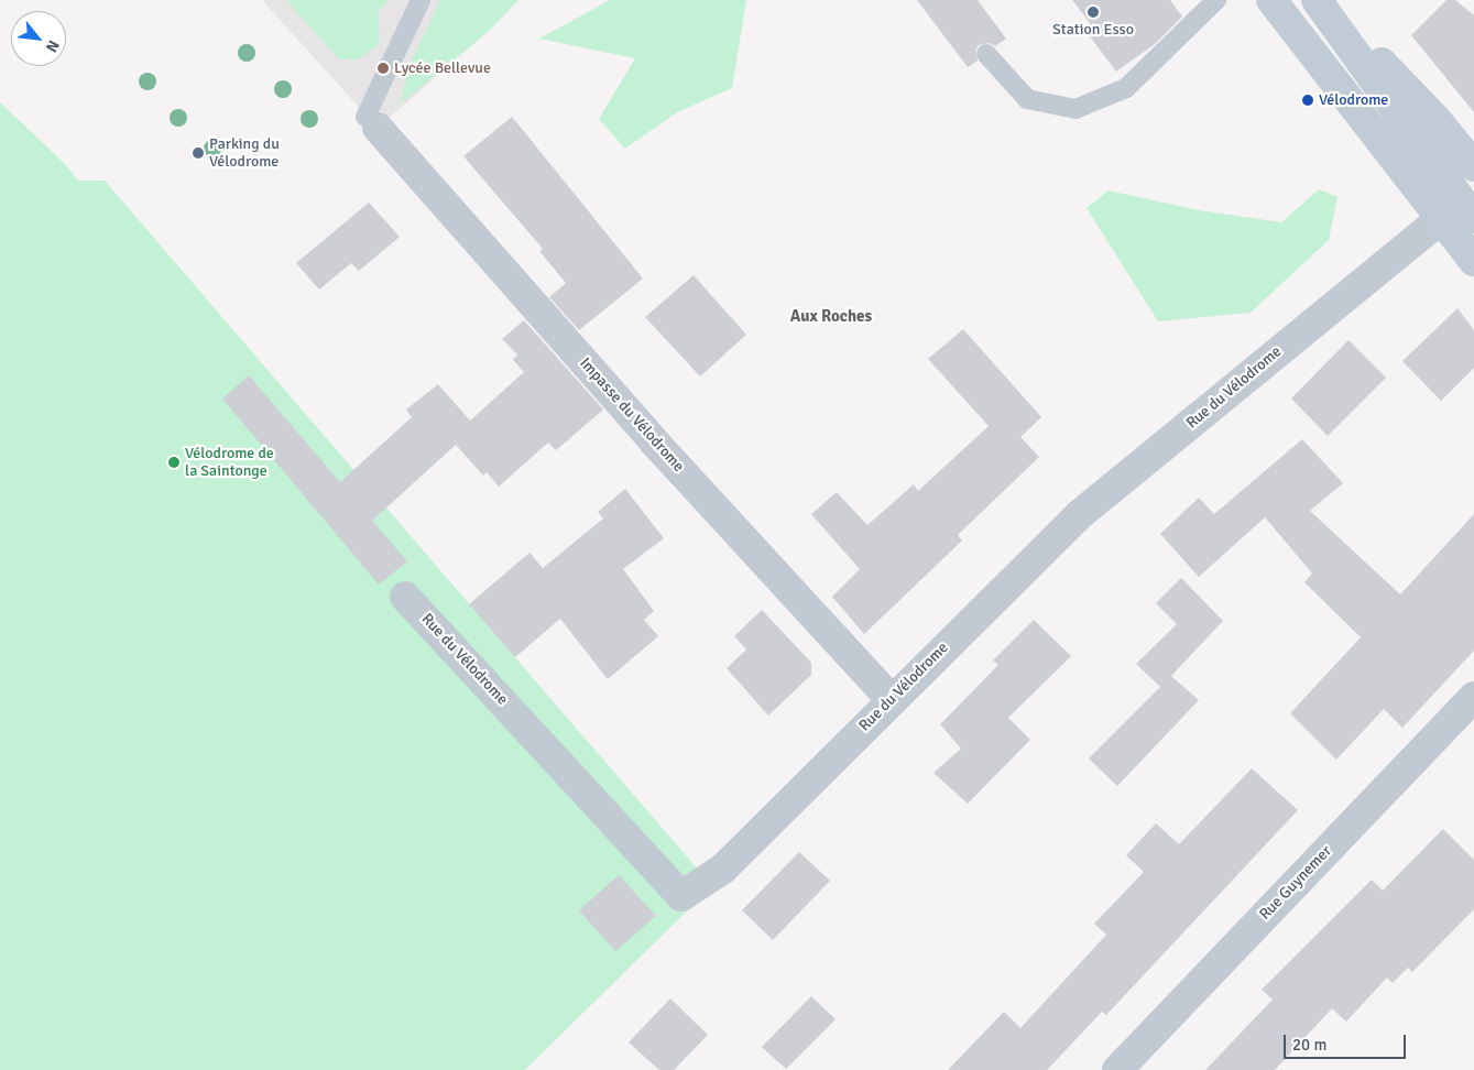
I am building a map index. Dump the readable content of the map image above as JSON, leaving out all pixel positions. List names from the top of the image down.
{
  "streets": {
    "street": ["Rue du Vélodrome", "Impasse du Vélodrome", "Rue Guynemer"]
  },
  "crossings": [
    ["Rue du Vélodrome", "Impasse du Vélodrome"]
  ],
  "districts": ["Aux Roches"],
  "places": [
    "Station Esso",
    "Lycée Bellevue",
    "Vélodrome",
    "Parking du Vélodrome",
    "Vélodrome de la Saintonge"
  ],
  "scale_bar": "20 m",
  "north": "bottom right"
}
